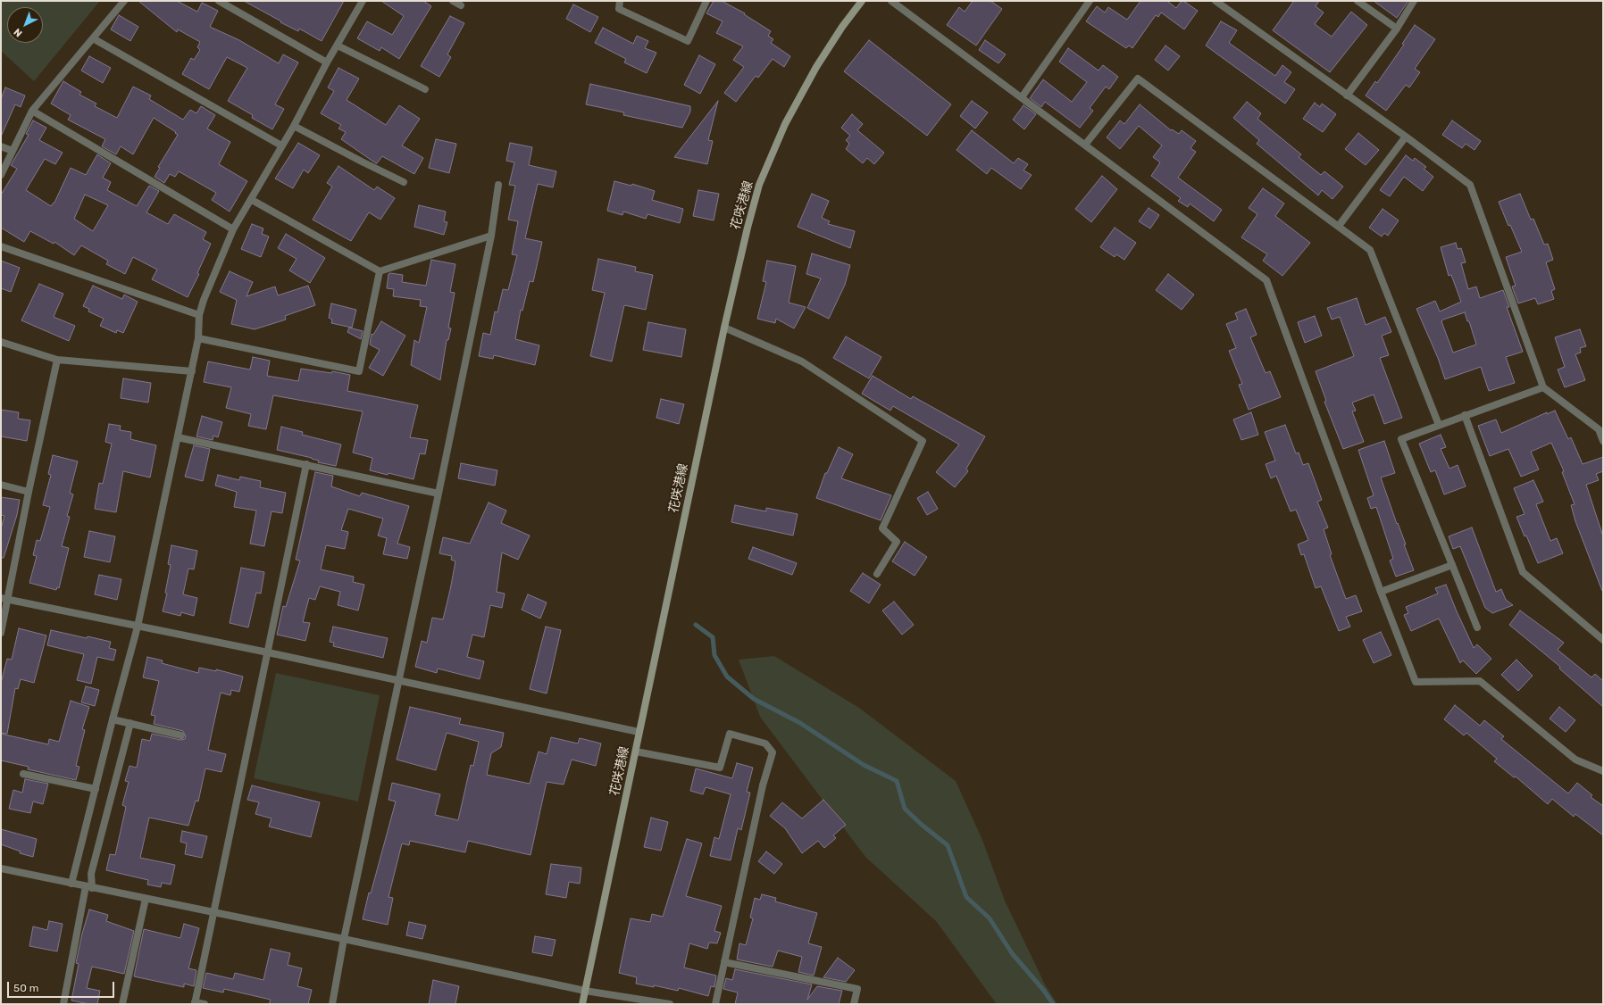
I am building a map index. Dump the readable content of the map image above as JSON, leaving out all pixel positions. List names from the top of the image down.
{
  "streets": {
    "main road": ["花咲港線"]
  },
  "scale_bar": "50 m",
  "north": "bottom left"
}
